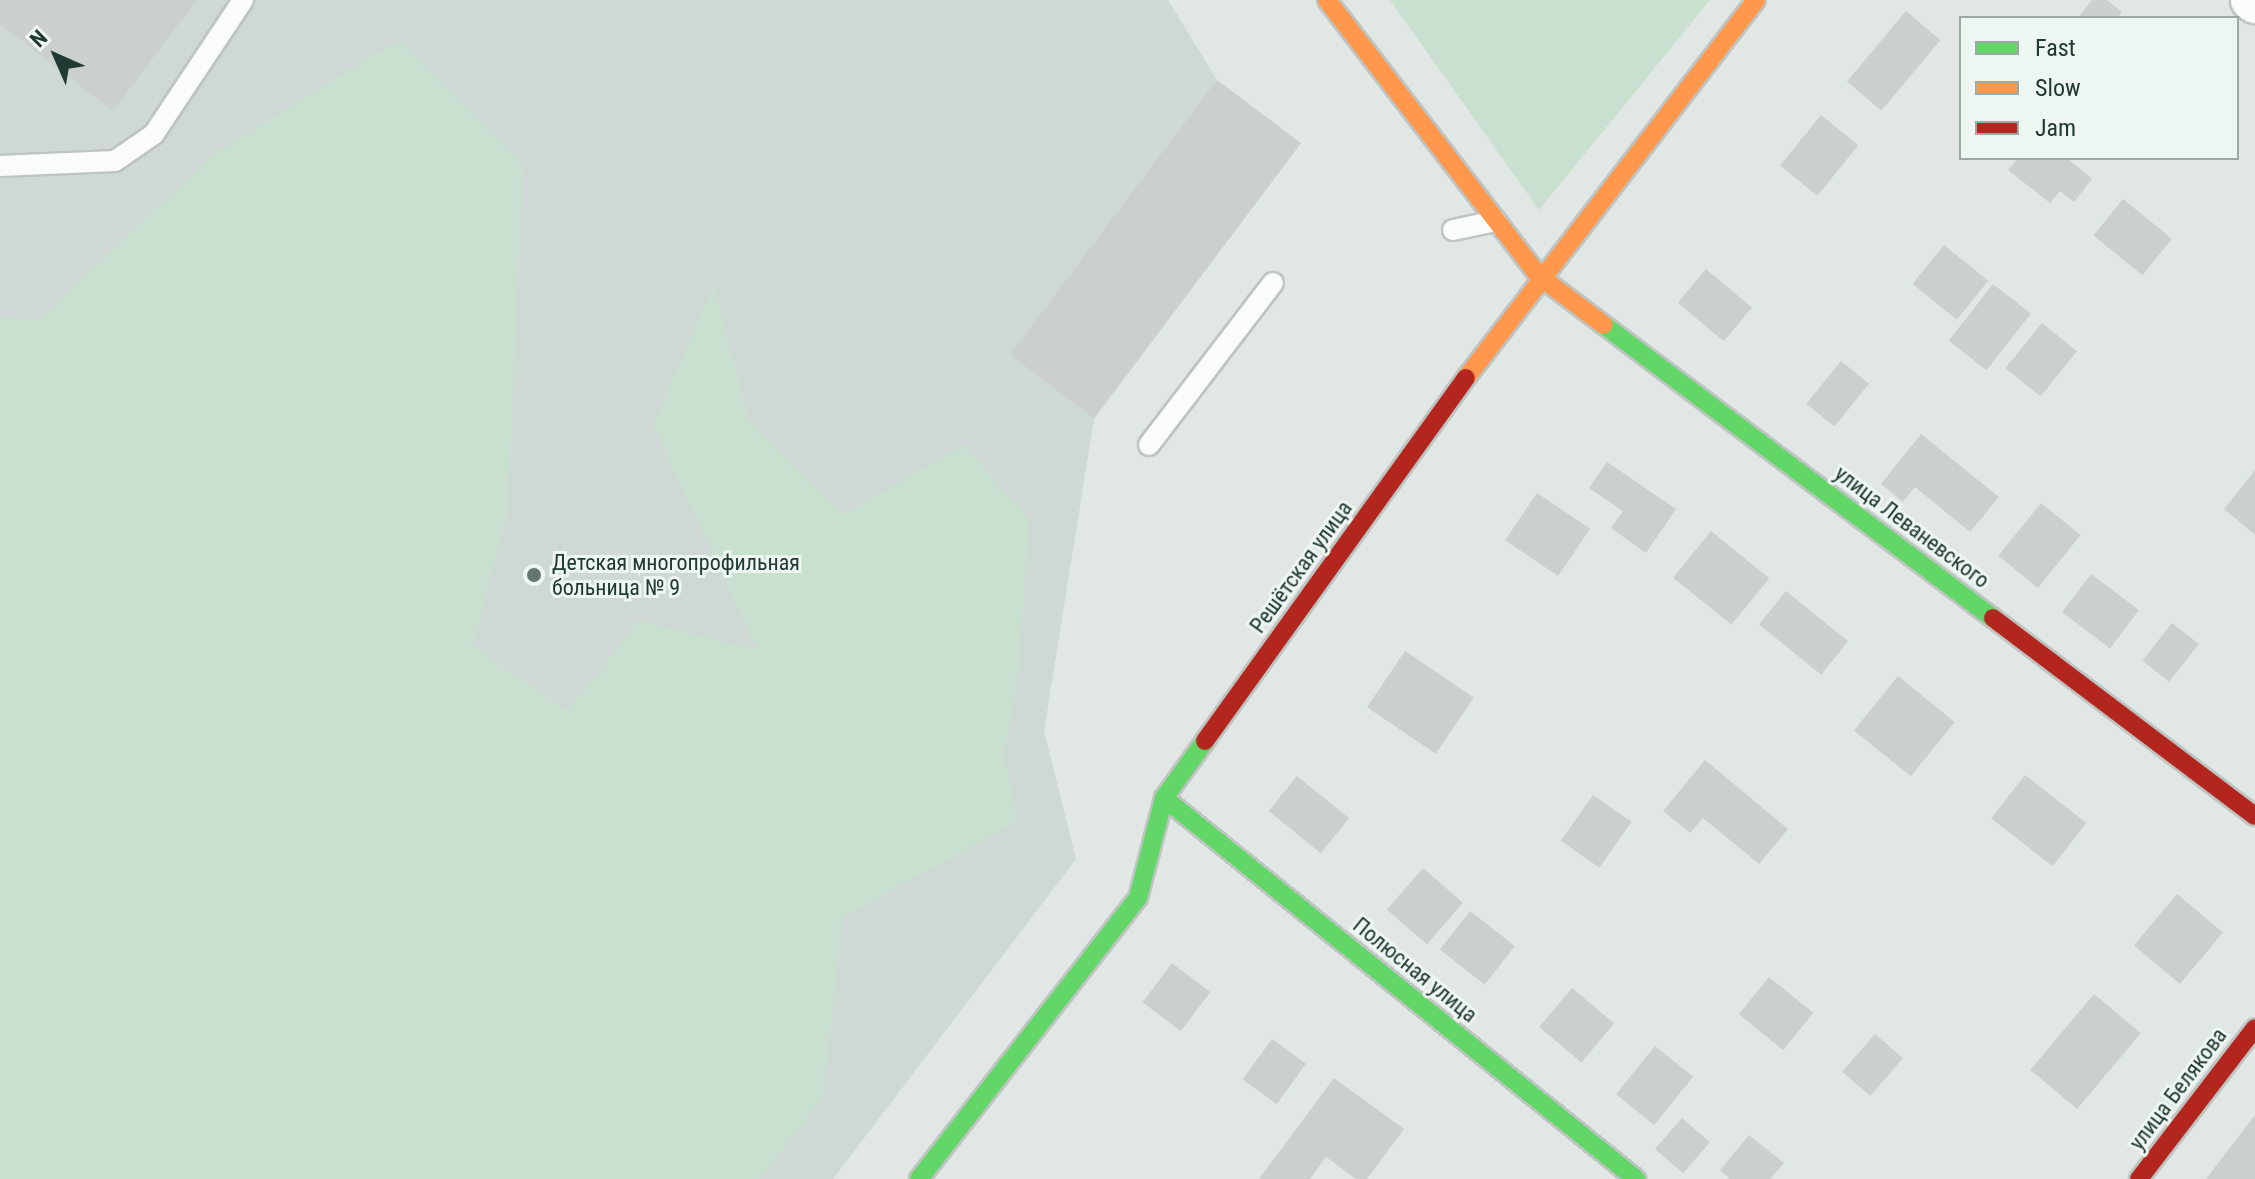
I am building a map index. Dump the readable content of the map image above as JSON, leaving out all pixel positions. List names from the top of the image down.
{
  "streets": {
    "street": [
      "улица Леваневского",
      "Решётская улица",
      "Полюсная улица",
      "улица Белякова"
    ]
  },
  "crossings": [
    ["улица Леваневского", "Решётская улица"],
    ["Решётская улица", "Полюсная улица"]
  ],
  "places": ["Детская многопрофильная больница № 9"],
  "legend": ["Fast", "Slow", "Jam"],
  "north": "top left"
}
